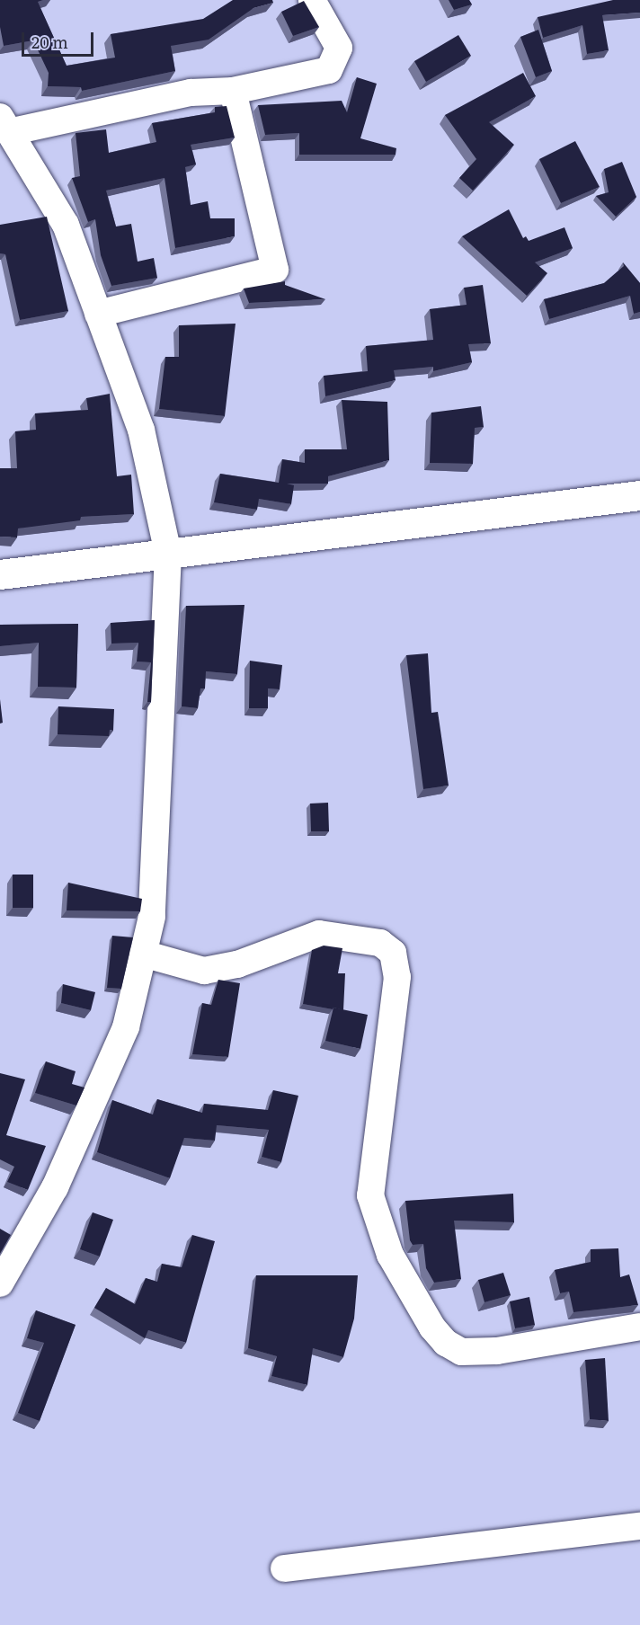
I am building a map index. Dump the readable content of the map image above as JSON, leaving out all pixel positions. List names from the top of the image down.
{
  "scale_bar": "20 m"
}
